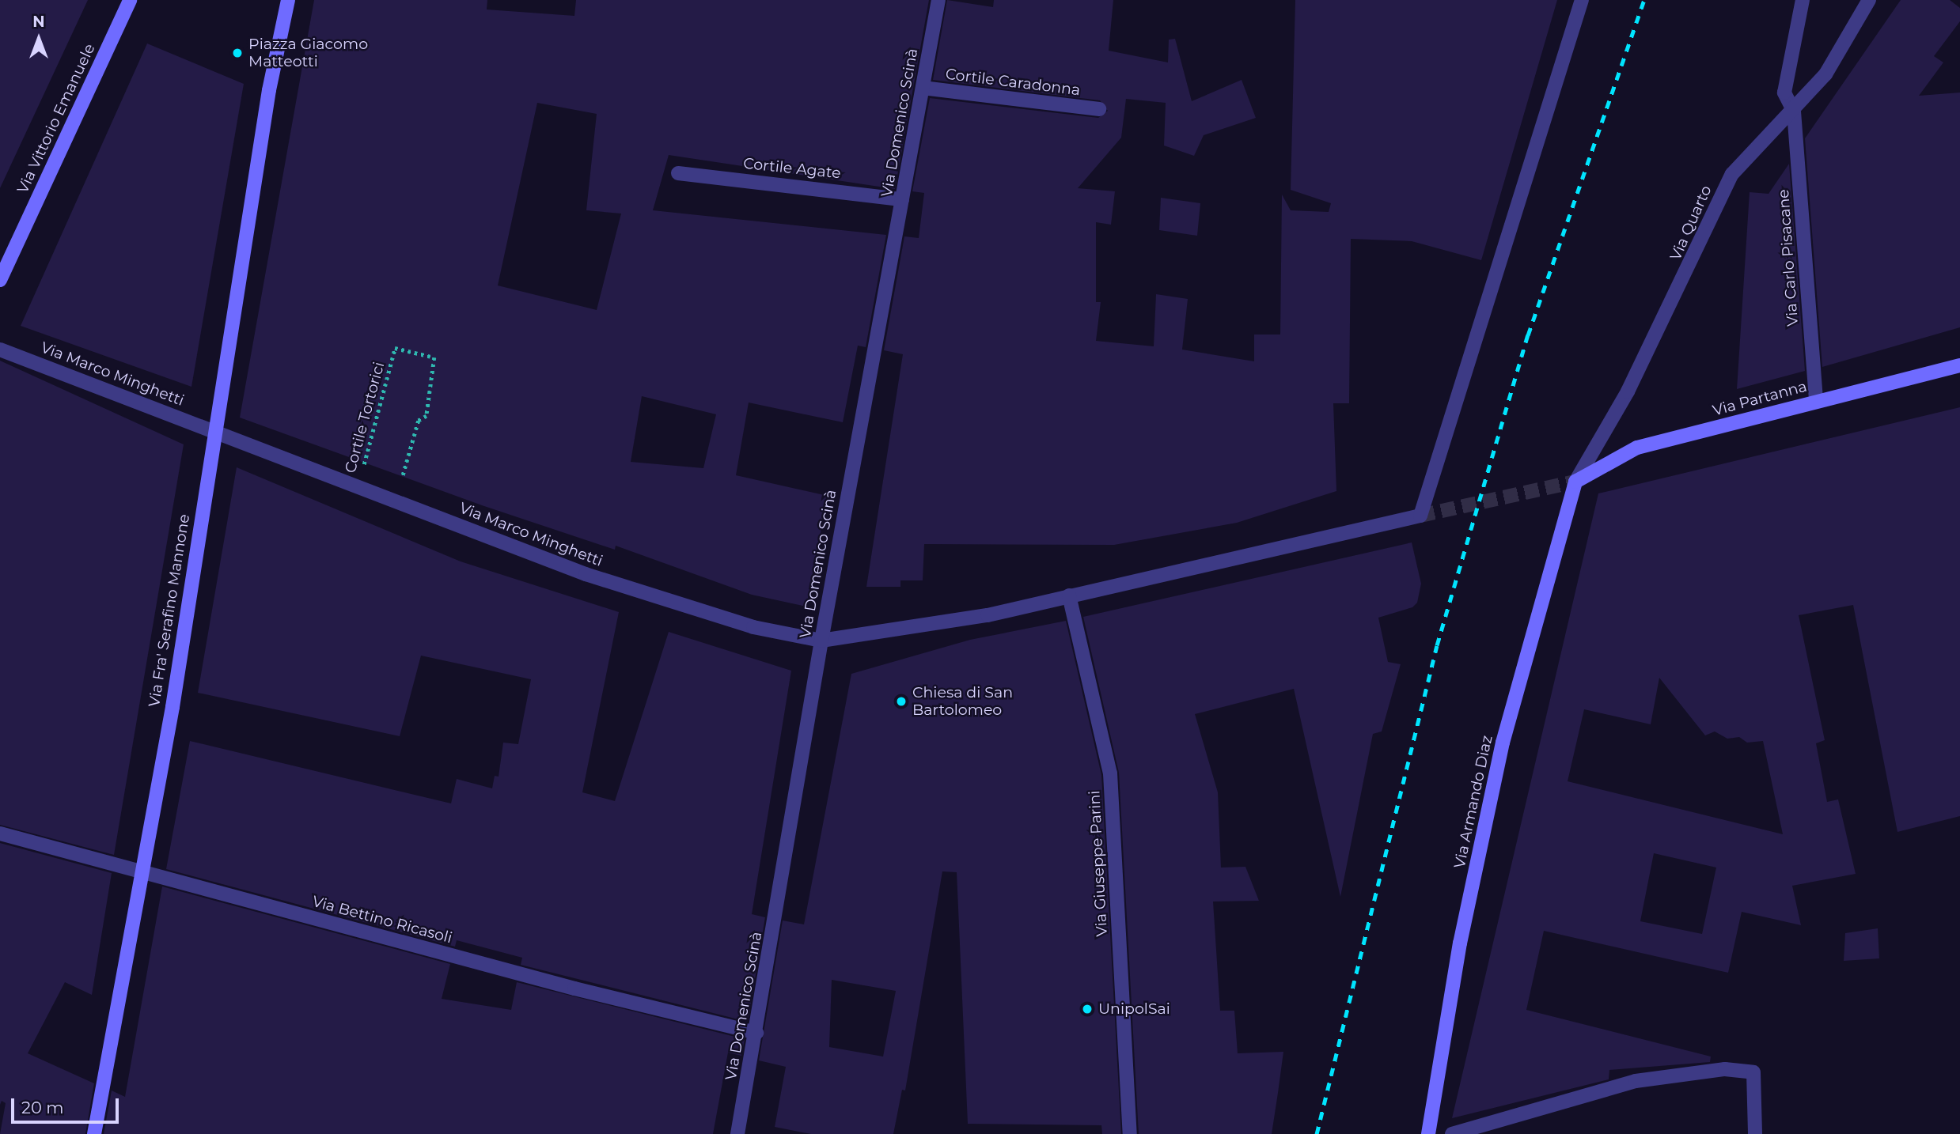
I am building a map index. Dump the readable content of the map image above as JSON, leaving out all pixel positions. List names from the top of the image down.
{
  "streets": {
    "main road": [
      "Via Vittorio Emanuele",
      "Via Partanna",
      "Via Fra' Serafino Mannone",
      "Via Armando Diaz"
    ],
    "street": [
      "Cortile Caradonna",
      "Via Domenico Scinà",
      "Cortile Agate",
      "Via Quarto",
      "Via Carlo Pisacane",
      "Via Marco Minghetti",
      "Via Giuseppe Parini",
      "Via Bettino Ricasoli"
    ],
    "path": ["Cortile Tortorici"]
  },
  "crossings": [
    ["Cortile Caradonna", "Via Domenico Scinà"],
    ["Via Domenico Scinà", "Cortile Agate"],
    ["Via Domenico Scinà", "Via Marco Minghetti"],
    ["Via Domenico Scinà", "Via Bettino Ricasoli"],
    ["Via Quarto", "Via Carlo Pisacane"],
    ["Via Quarto", "Via Partanna"],
    ["Via Quarto", "Via Armando Diaz"],
    ["Via Carlo Pisacane", "Via Partanna"],
    ["Via Marco Minghetti", "Cortile Tortorici"],
    ["Via Marco Minghetti", "Via Fra' Serafino Mannone"],
    ["Via Marco Minghetti", "Via Giuseppe Parini"],
    ["Via Partanna", "Via Armando Diaz"],
    ["Via Fra' Serafino Mannone", "Via Bettino Ricasoli"]
  ],
  "places": ["Piazza Giacomo Matteotti", "Chiesa di San Bartolomeo", "UnipolSai"],
  "scale_bar": "20 m",
  "north": "top"
}
